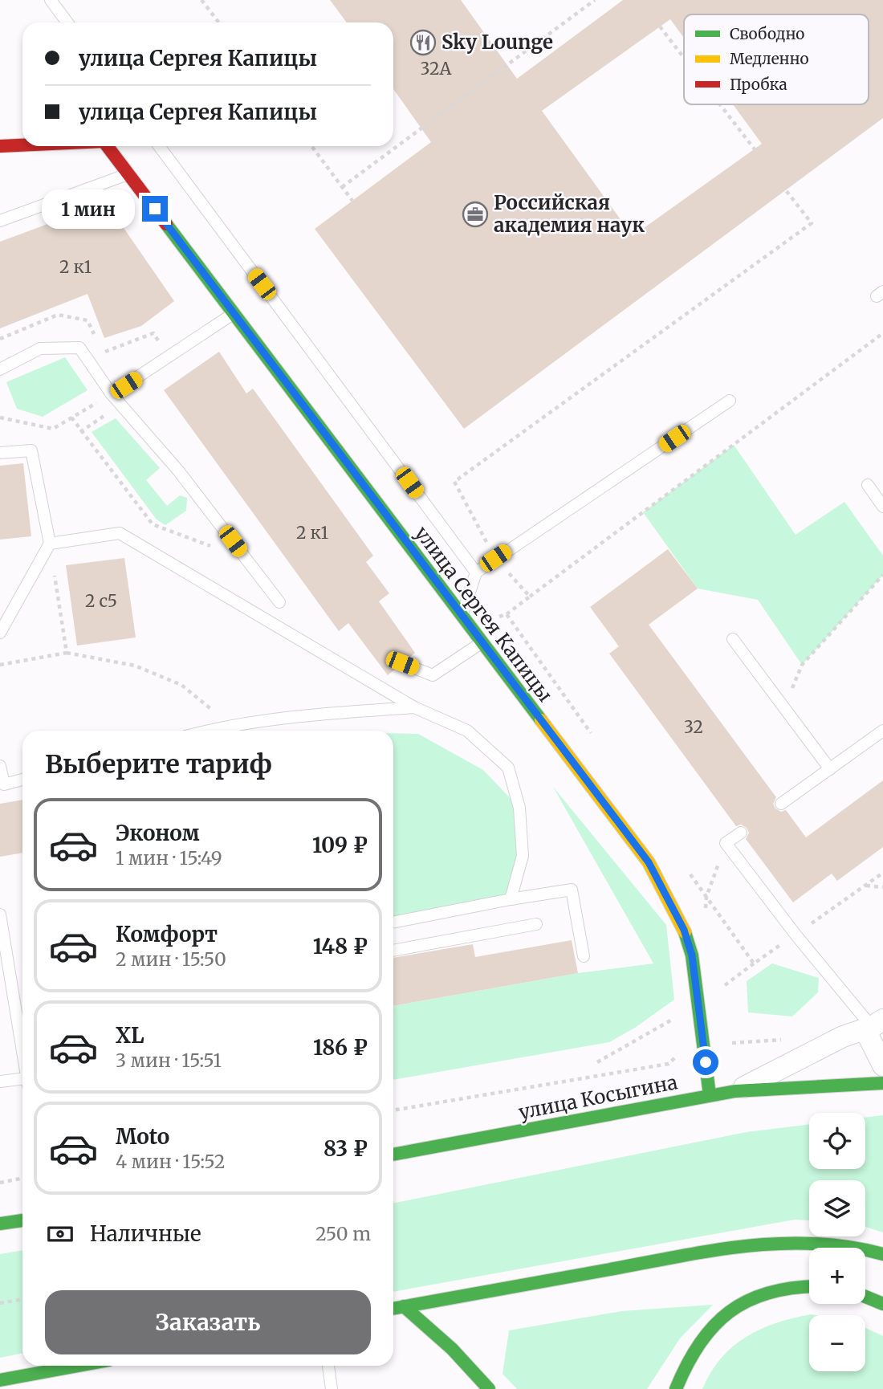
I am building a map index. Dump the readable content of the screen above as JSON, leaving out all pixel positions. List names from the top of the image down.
{
  "streets": {
    "main road": ["улица Сергея Капицы", "улица Косыгина"]
  },
  "crossings": [
    ["улица Сергея Капицы", "улица Косыгина"]
  ],
  "places": {
    "restaurant": ["Sky Lounge"],
    "office": ["Российская академия наук"]
  },
  "house_numbers": [
    "32А",
    "2 к1",
    "2 к1",
    "2 с5",
    "32"
  ],
  "legend": ["Свободно", "Медленно", "Пробка"],
  "page": {
    "banner": ["улица Сергея Капицы", "улица Сергея Капицы"],
    "bubble": "1 мин",
    "heading": "Выберите тариф",
    "list": [
      {
        "name": "Эконом",
        "note": "1 мин · 15:49",
        "value": "109 ₽"
      },
      {
        "name": "Комфорт",
        "note": "2 мин · 15:50",
        "value": "148 ₽"
      },
      {
        "name": "XL",
        "note": "3 мин · 15:51",
        "value": "186 ₽"
      },
      {
        "name": "Moto",
        "note": "4 мин · 15:52",
        "value": "83 ₽"
      }
    ],
    "map_buttons": ["+", "−"],
    "pay": ["Наличные", "250 m"],
    "buttons": "Заказать"
  }
}
